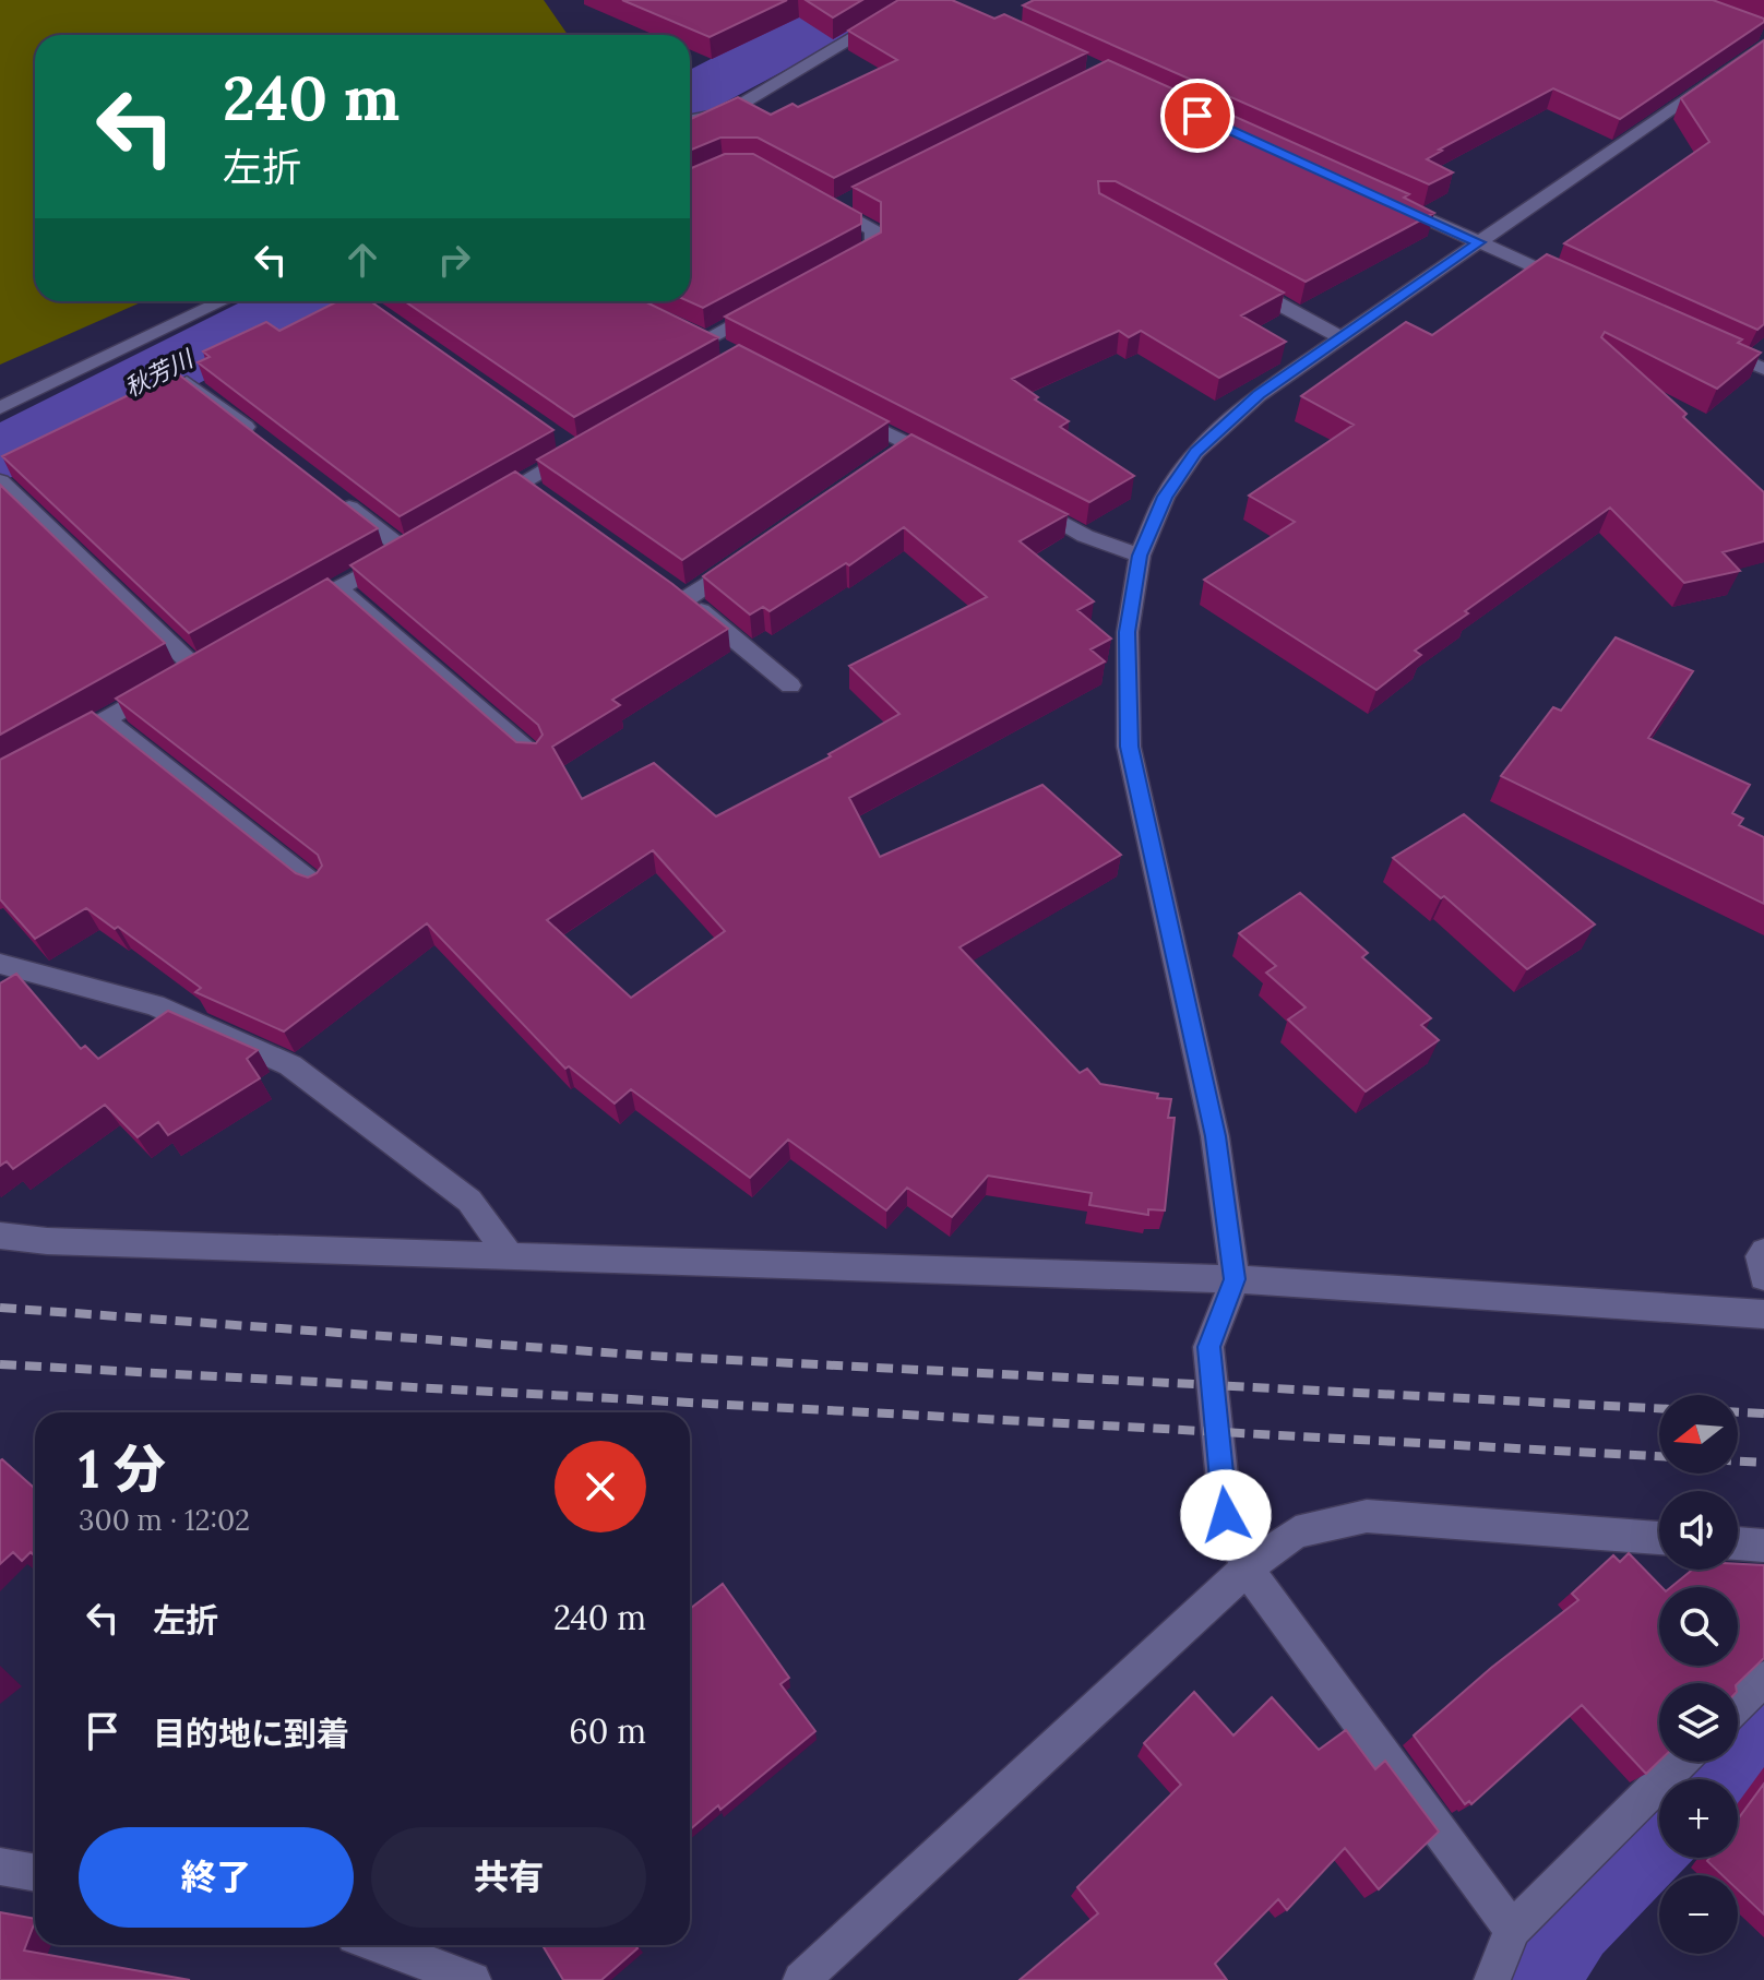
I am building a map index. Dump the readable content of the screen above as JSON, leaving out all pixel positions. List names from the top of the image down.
{
  "water": ["秋芳川"],
  "north": "left",
  "page": {
    "turn": ["240 m", "左折"],
    "map_buttons": ["+", "−"],
    "heading": ["1 分", "300 m · 12:02"],
    "list": [
      {
        "name": "左折",
        "value": "240 m"
      },
      {
        "name": "目的地に到着",
        "value": "60 m"
      }
    ],
    "buttons": ["終了", "共有"]
  }
}
